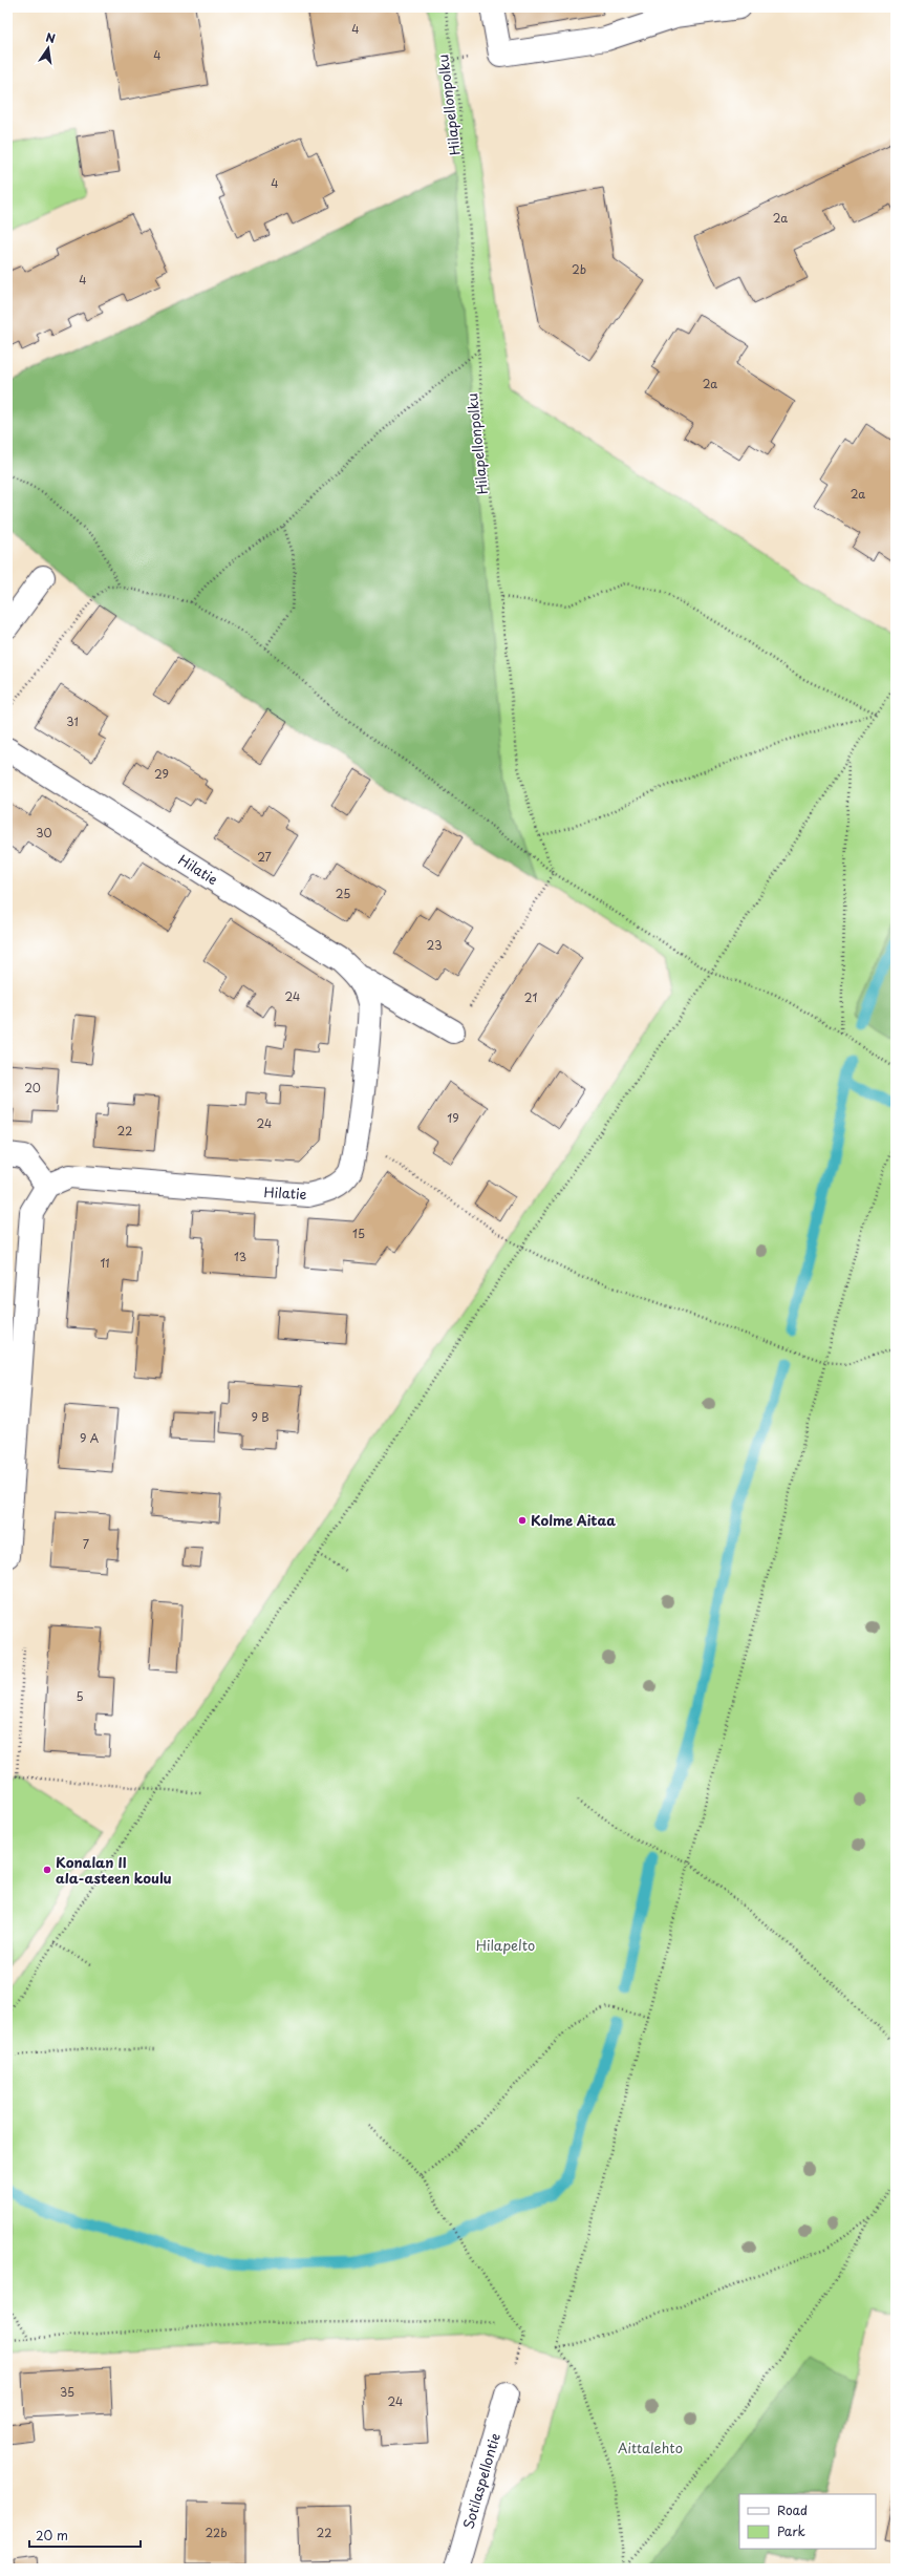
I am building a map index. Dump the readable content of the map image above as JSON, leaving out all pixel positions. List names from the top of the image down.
{
  "streets": {
    "street": ["Hilatie", "Sotilaspellontie"],
    "path": ["Hilapellonpolku"]
  },
  "parks": ["Hilapelto", "Aittalehto"],
  "places": ["Kolme Aitaa", "Konalan II ala-asteen koulu"],
  "house_numbers": [
    "4",
    "4",
    "4",
    "2a",
    "2b",
    "4",
    "2a",
    "2a",
    "31",
    "29",
    "30",
    "27",
    "25",
    "23",
    "24",
    "21",
    "20",
    "19",
    "24",
    "22",
    "15",
    "13",
    "11",
    "9 B",
    "9 A",
    "7",
    "5",
    "35",
    "24",
    "22b",
    "22"
  ],
  "legend": ["Road", "Park"],
  "scale_bar": "20 m",
  "north": "top"
}
